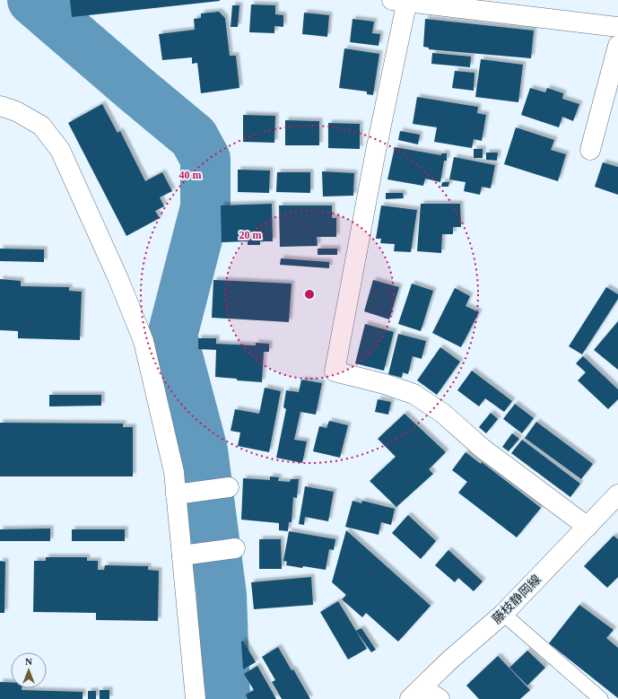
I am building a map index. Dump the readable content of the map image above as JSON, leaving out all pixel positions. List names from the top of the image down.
{
  "streets": {
    "street": ["藤枝静岡線"]
  },
  "north": "top",
  "rings": ["40 m", "20 m"]
}
